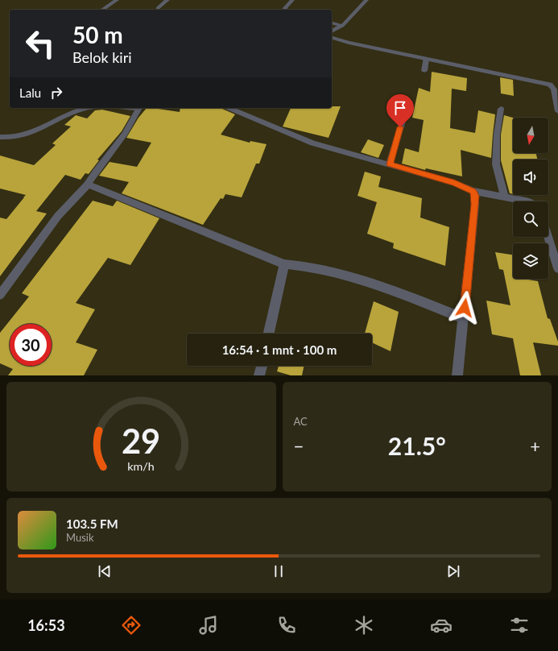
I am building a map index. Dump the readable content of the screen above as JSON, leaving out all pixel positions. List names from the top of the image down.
{
  "north": "bottom",
  "page": {
    "turn": ["50 m", "Belok kiri"],
    "then": "Lalu",
    "limit": "30",
    "trip": "16:54 · 1 mnt · 100 m",
    "tile": "AC",
    "heat": ["−", "21.5°", "+"],
    "song": ["103.5 FM", "Musik"],
    "tabs": "16:53",
    "gauge": ["29", "km/h"]
  }
}
